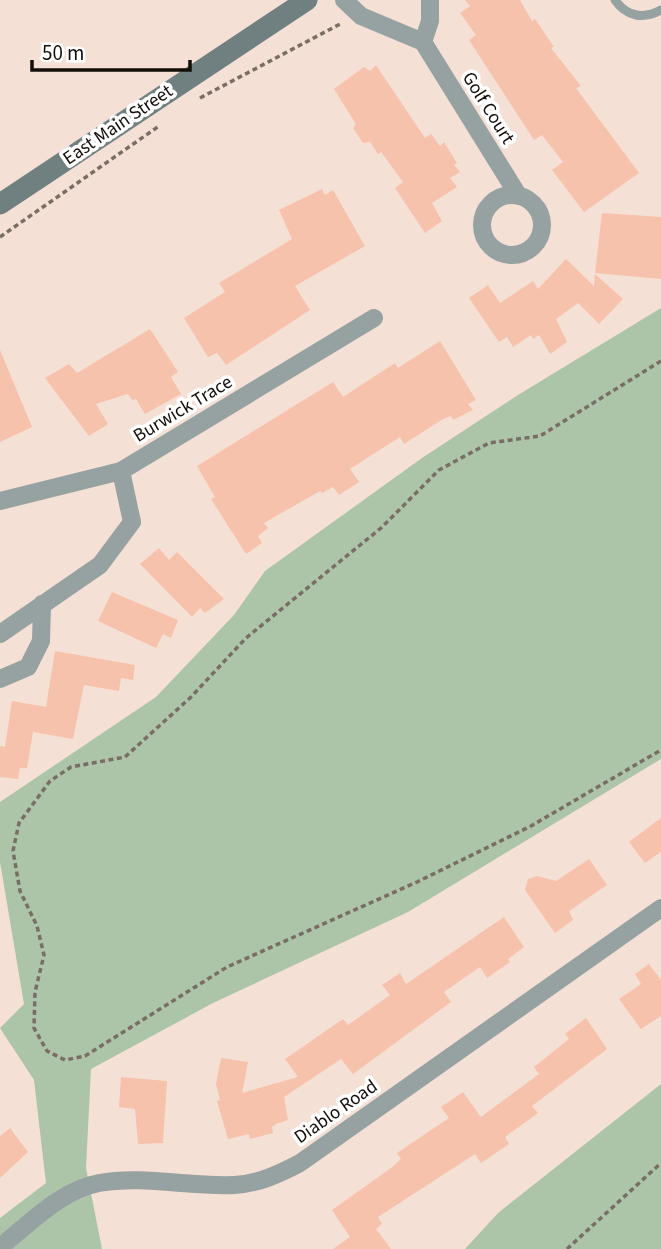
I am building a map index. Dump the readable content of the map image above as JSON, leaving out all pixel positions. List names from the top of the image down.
{
  "streets": {
    "main road": ["East Main Street"],
    "street": ["Golf Court", "Burwick Trace", "Diablo Road"]
  },
  "scale_bar": "50 m"
}
